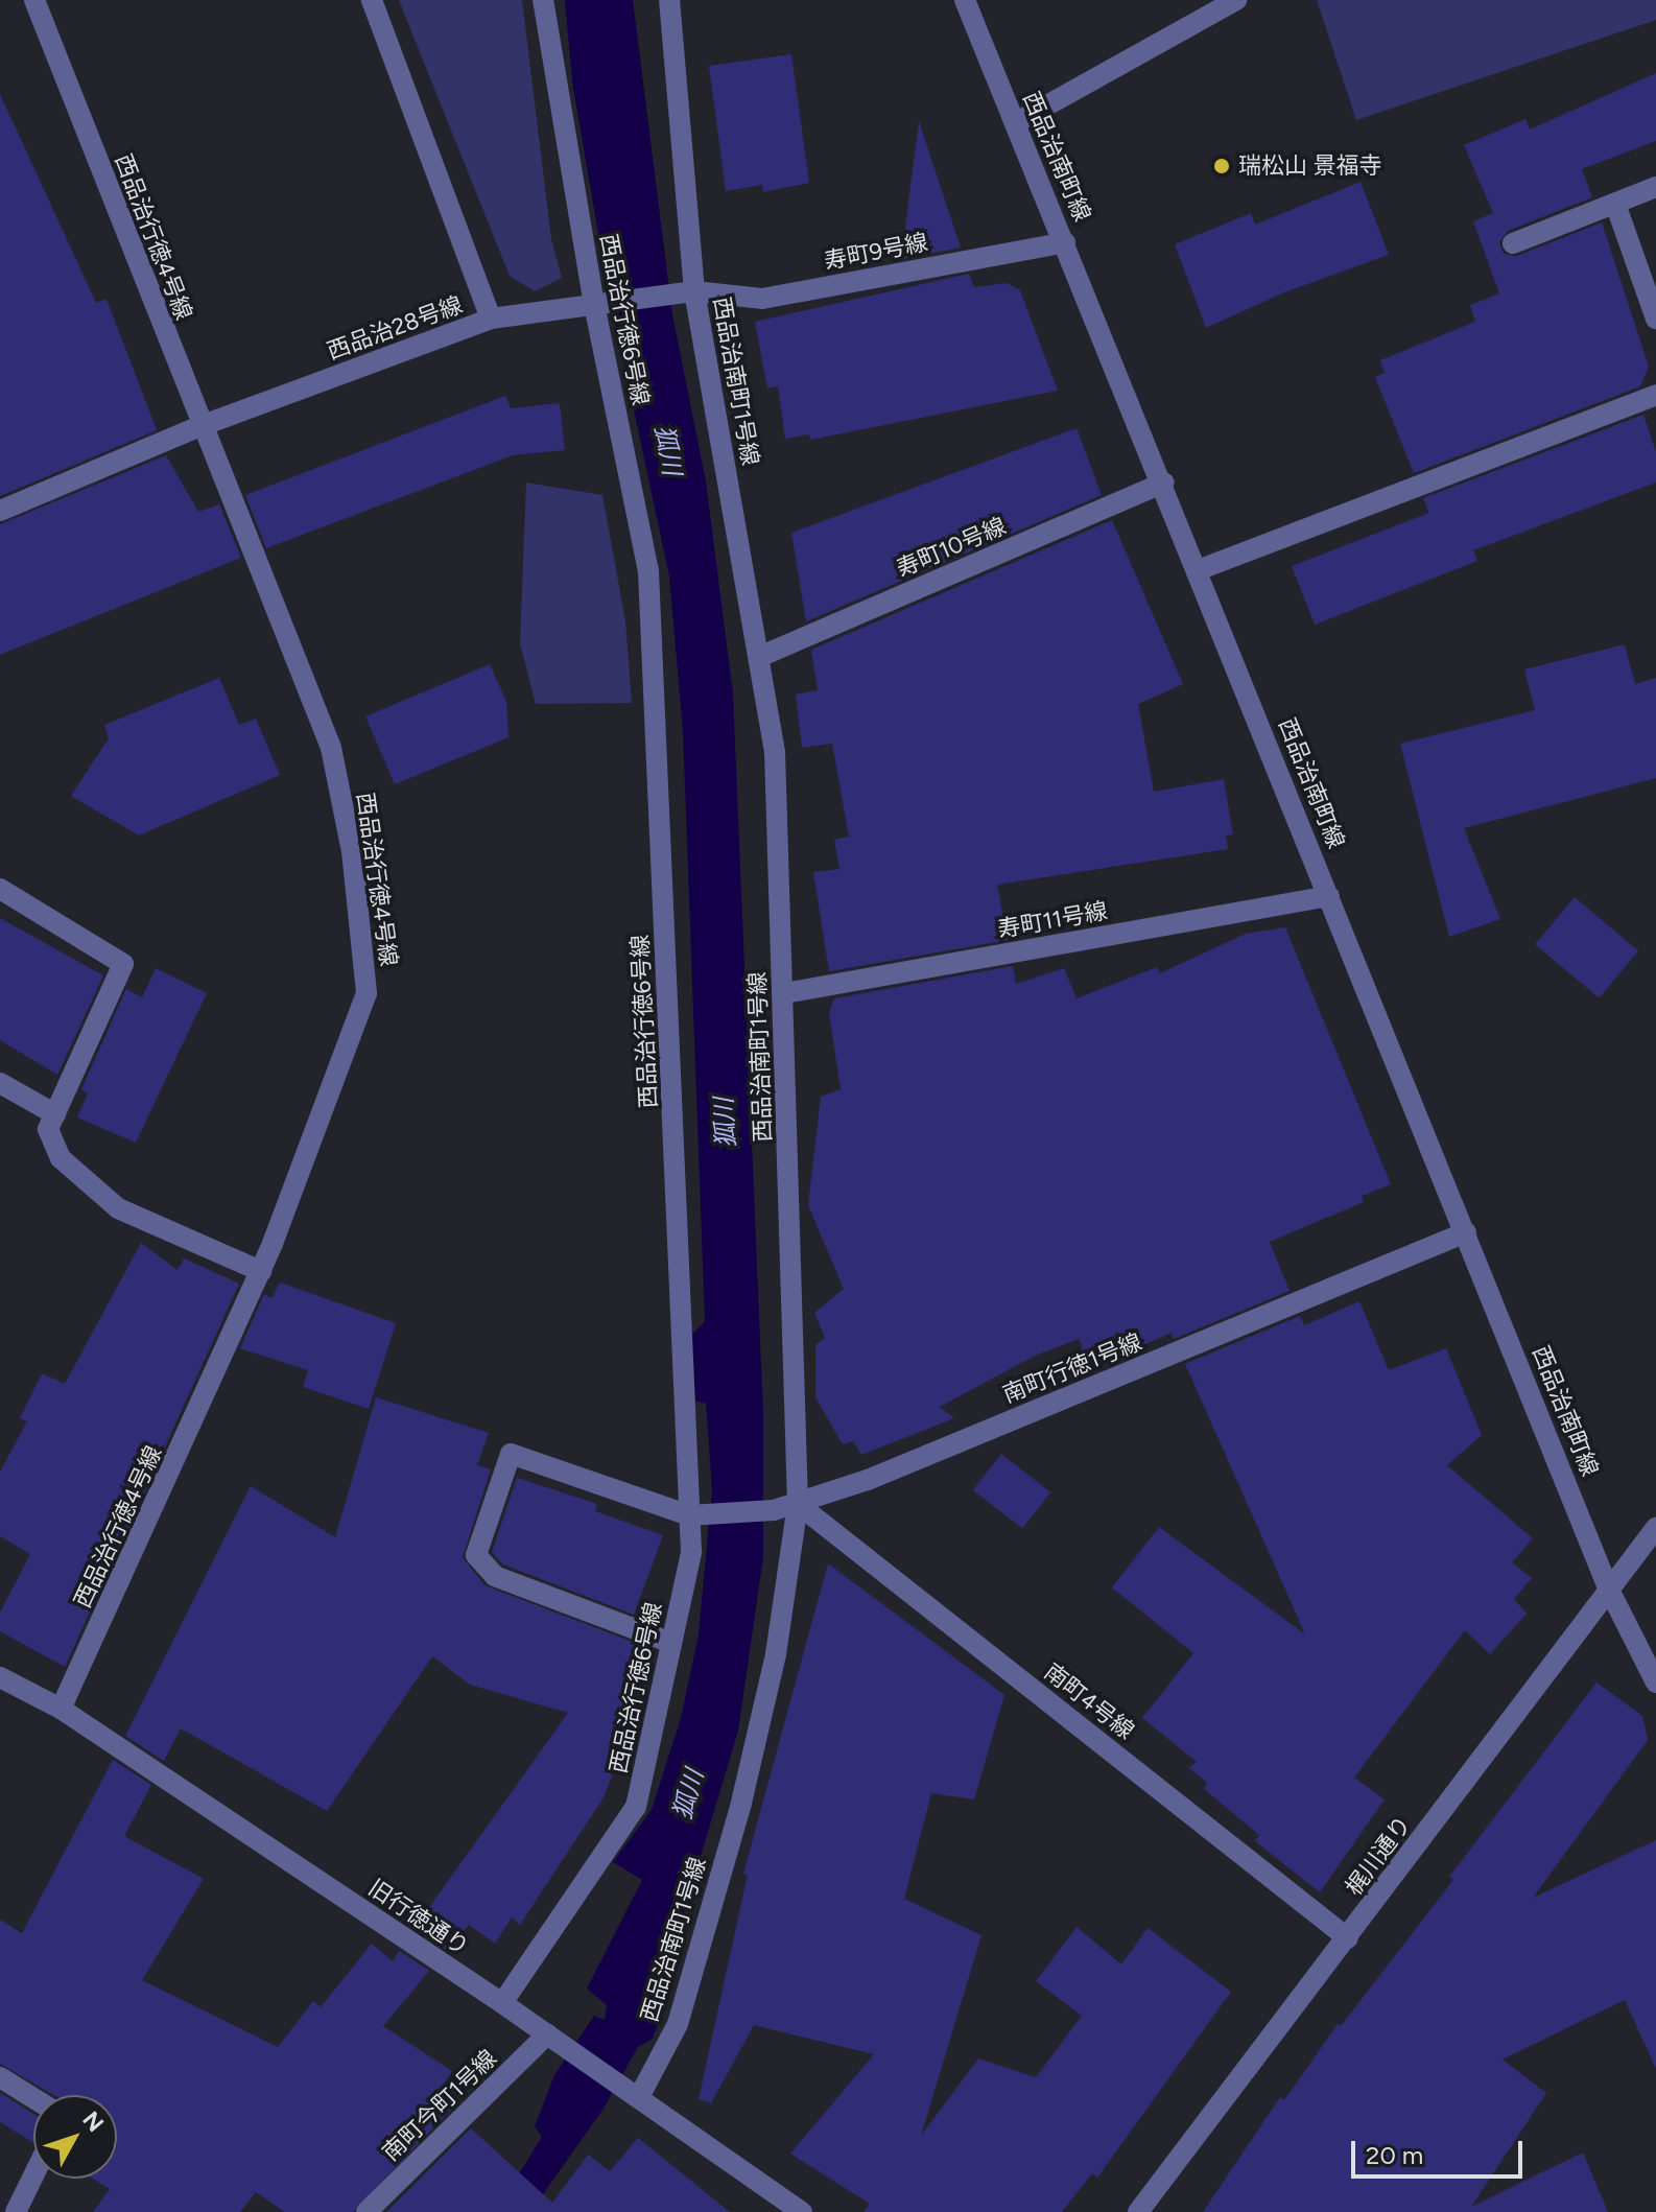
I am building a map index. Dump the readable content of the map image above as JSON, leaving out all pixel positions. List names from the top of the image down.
{
  "streets": {
    "street": [
      "西品治南町線",
      "西品治行徳4号線",
      "寿町9号線",
      "西品治行徳6号線",
      "西品治28号線",
      "西品治南町1号線",
      "寿町10号線",
      "寿町11号線",
      "南町行徳1号線",
      "南町4号線",
      "梶川通り",
      "旧行徳通り",
      "南町今町1号線"
    ]
  },
  "crossings": [
    ["西品治南町線", "寿町9号線"],
    ["西品治南町線", "寿町10号線"],
    ["西品治南町線", "寿町11号線"],
    ["西品治南町線", "南町行徳1号線"],
    ["西品治南町線", "梶川通り"],
    ["西品治行徳4号線", "西品治28号線"],
    ["西品治行徳4号線", "旧行徳通り"],
    ["寿町9号線", "西品治行徳6号線"],
    ["寿町9号線", "西品治28号線"],
    ["寿町9号線", "西品治南町1号線"],
    ["西品治行徳6号線", "南町行徳1号線"],
    ["西品治行徳6号線", "旧行徳通り"],
    ["西品治南町1号線", "寿町10号線"],
    ["西品治南町1号線", "寿町11号線"],
    ["西品治南町1号線", "南町行徳1号線"],
    ["西品治南町1号線", "南町4号線"],
    ["西品治南町1号線", "旧行徳通り"],
    ["南町行徳1号線", "南町4号線"],
    ["南町4号線", "梶川通り"],
    ["旧行徳通り", "南町今町1号線"]
  ],
  "water": ["狐川"],
  "places": ["瑞松山 景福寺"],
  "scale_bar": "20 m",
  "north": "top right"
}
